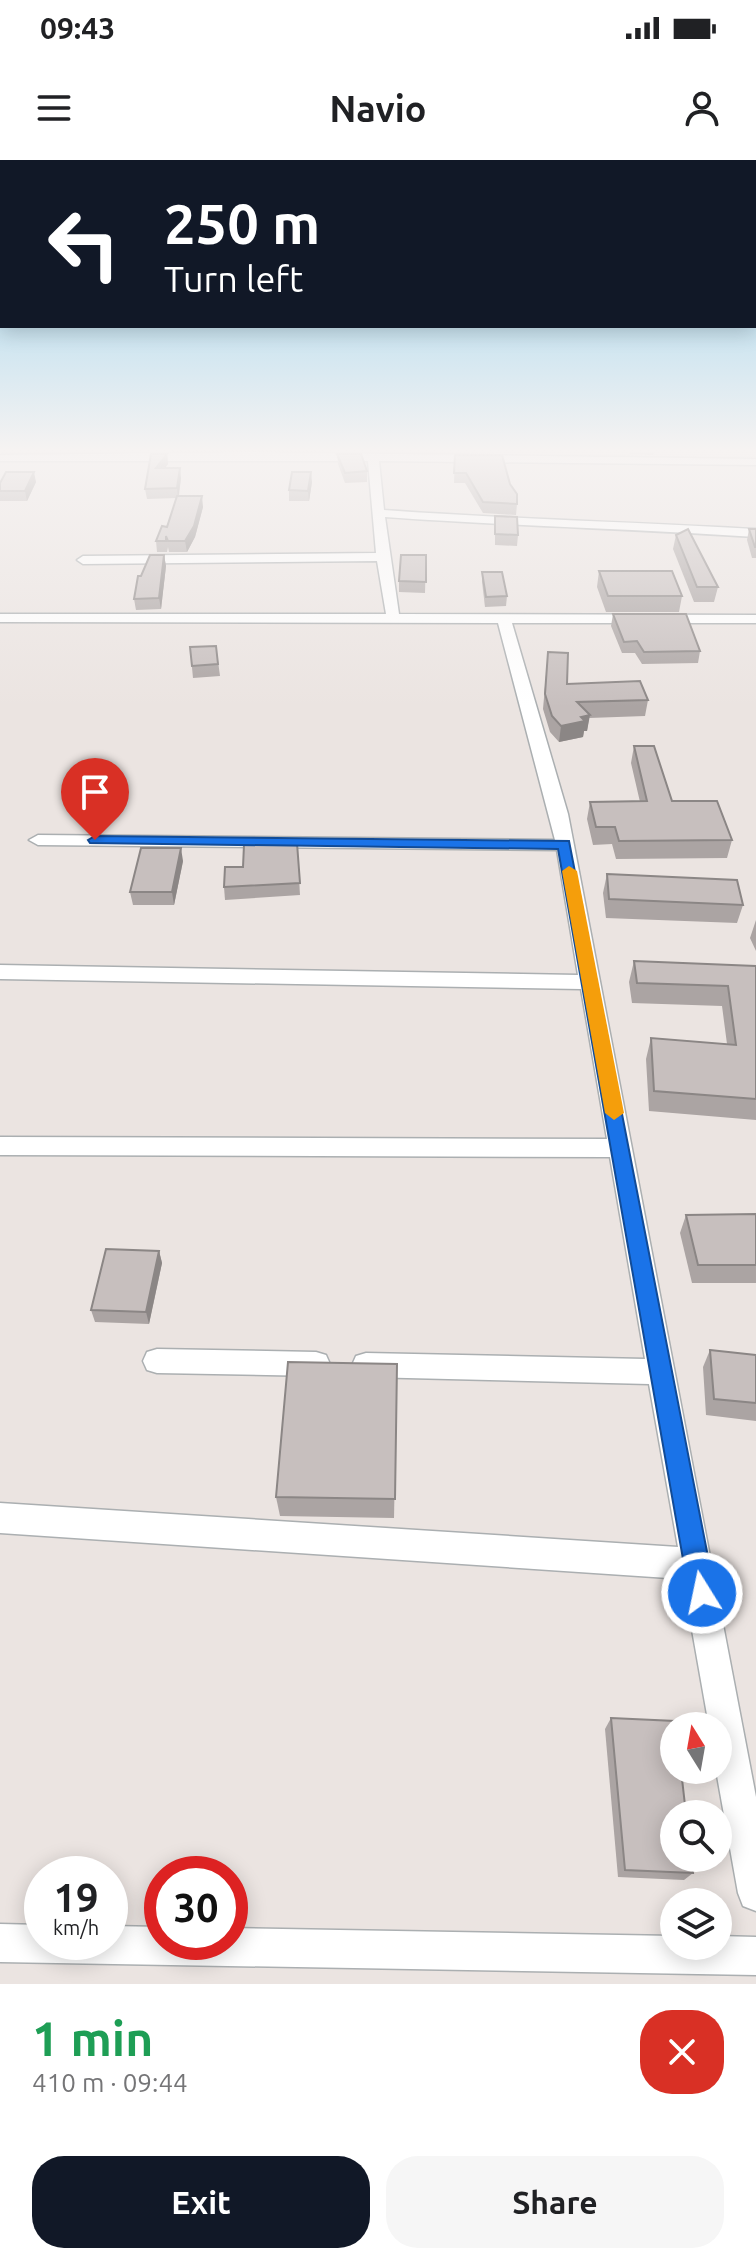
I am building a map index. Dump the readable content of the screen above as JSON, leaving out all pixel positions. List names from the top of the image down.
{
  "north": "top",
  "page": {
    "status": "09:43",
    "header": "Navio",
    "turn": ["250 m", "Turn left"],
    "speed": "19 km/h",
    "limit": "30",
    "heading": ["1 min", "410 m · 09:44"],
    "buttons": ["Exit", "Share"]
  }
}
